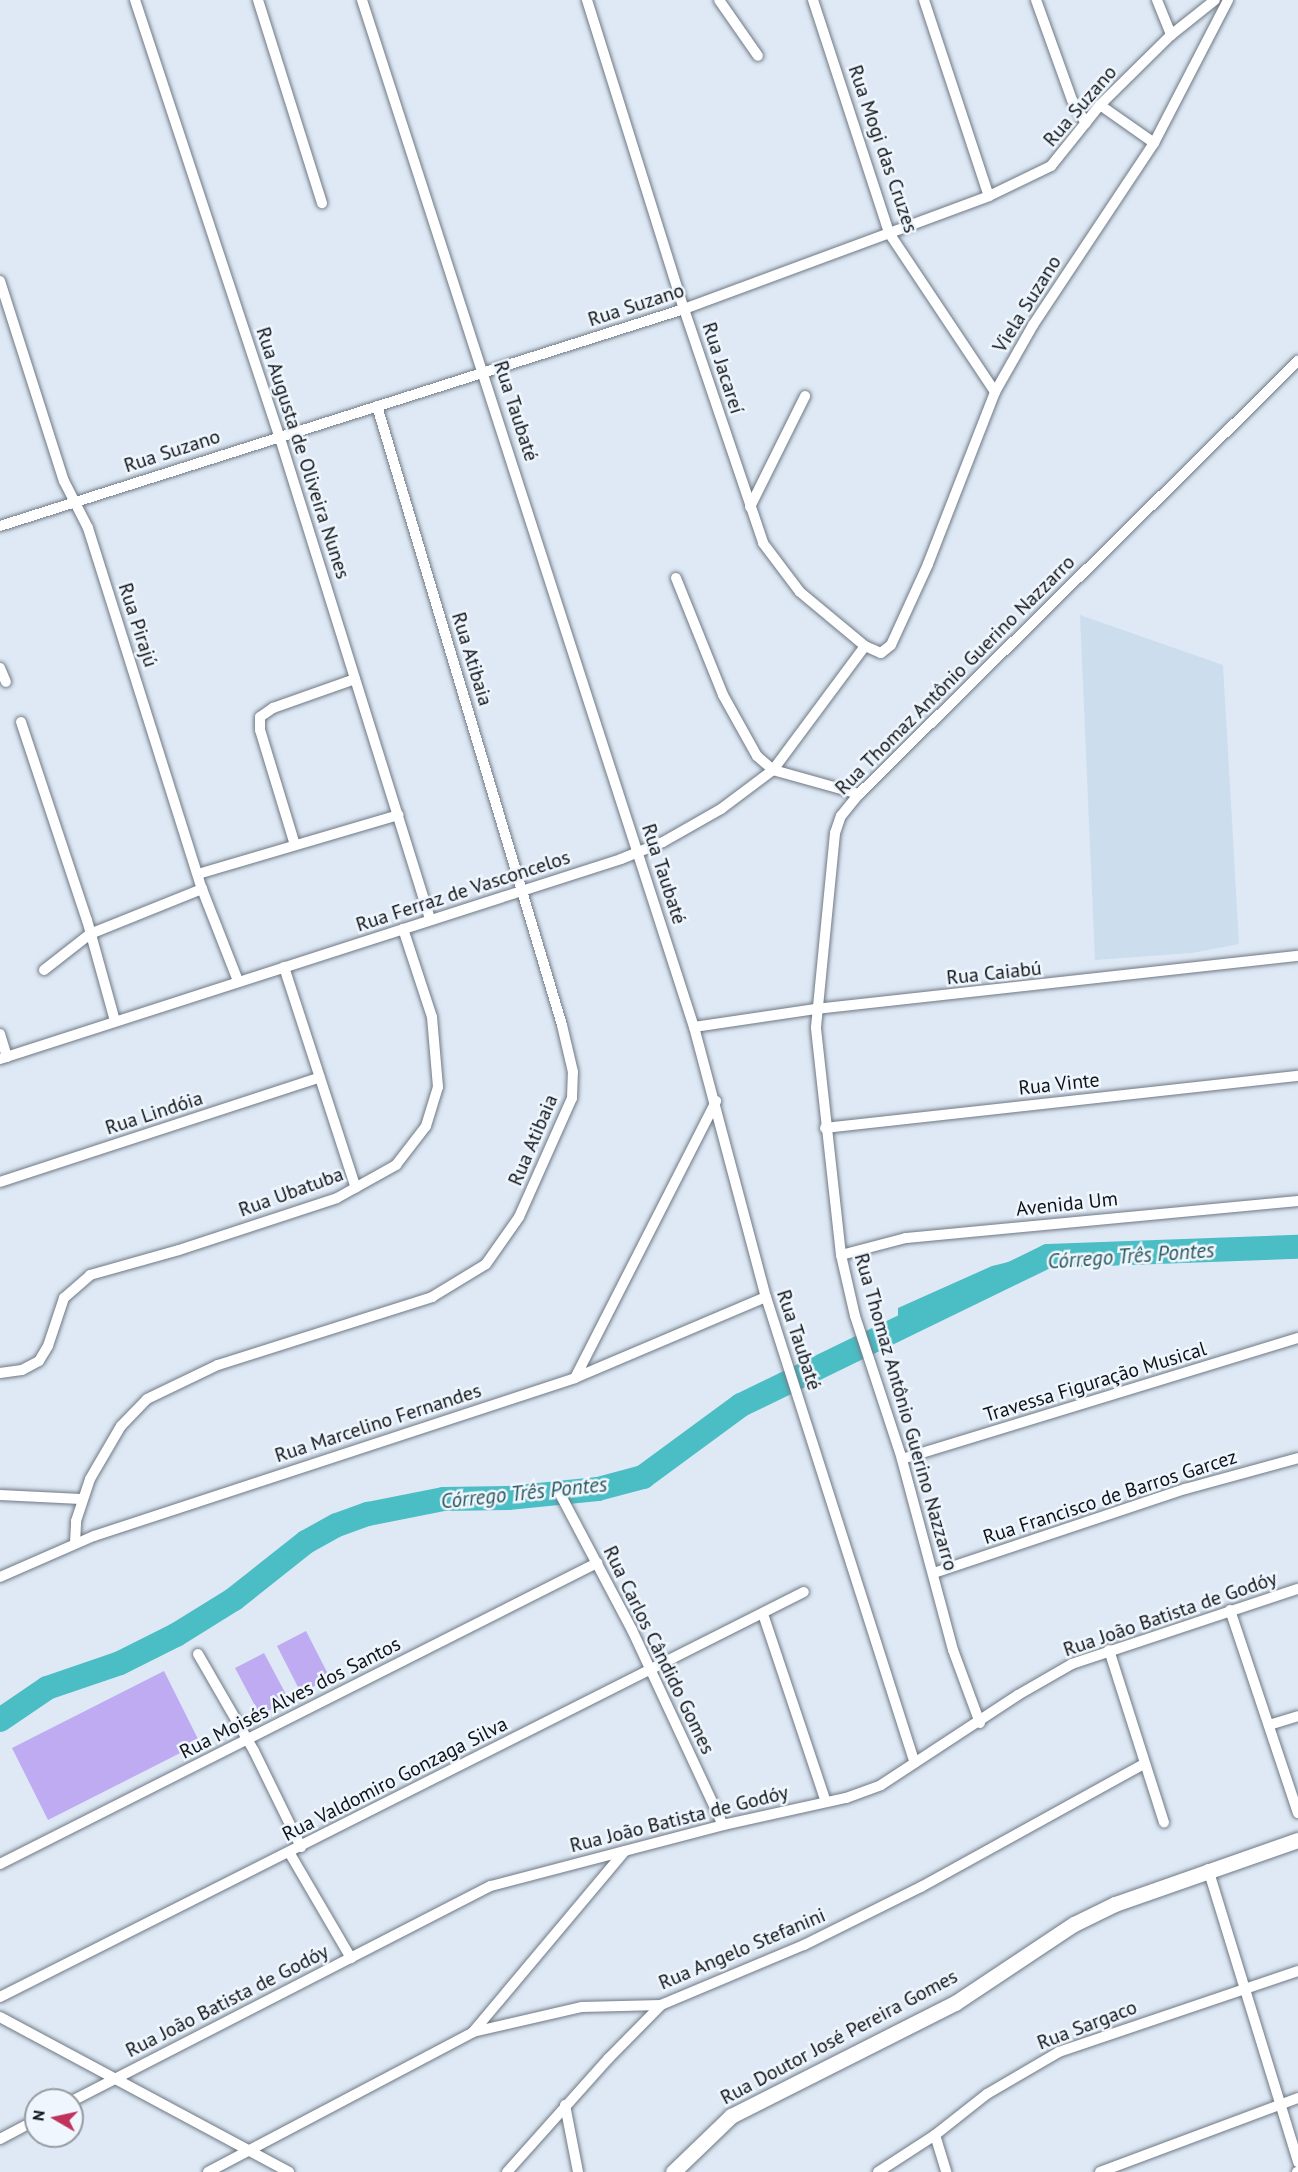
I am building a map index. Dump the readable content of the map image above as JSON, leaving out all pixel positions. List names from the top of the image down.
{
  "streets": {
    "main road": ["Rua Doutor José Pereira Gomes"],
    "street": [
      "Rua Suzano",
      "Rua Mogi das Cruzes",
      "Viela Suzano",
      "Rua Jacareí",
      "Rua Taubaté",
      "Rua Augusta de Oliveira Nunes",
      "Rua Pirajú",
      "Rua Atibaia",
      "Rua Thomaz Antônio Guerino Nazzarro",
      "Rua Ferraz de Vasconcelos",
      "Rua Caiabú",
      "Rua Vinte",
      "Rua Lindóia",
      "Rua Ubatuba",
      "Avenida Um",
      "Travessa Figuração Musical",
      "Rua Marcelino Fernandes",
      "Rua Francisco de Barros Garcez",
      "Rua João Batista de Godóy",
      "Rua Carlos Cândido Gomes",
      "Rua Moisés Alves dos Santos",
      "Rua Valdomiro Gonzaga Silva",
      "Rua Angelo Stefanini",
      "Rua Sargaco"
    ]
  },
  "crossings": [
    ["Rua Suzano", "Rua Mogi das Cruzes"],
    ["Rua Suzano", "Rua Jacareí"],
    ["Rua Suzano", "Rua Taubaté"],
    ["Rua Suzano", "Rua Augusta de Oliveira Nunes"],
    ["Rua Suzano", "Rua Pirajú"],
    ["Rua Suzano", "Rua Atibaia"],
    ["Rua Mogi das Cruzes", "Viela Suzano"],
    ["Viela Suzano", "Rua Jacareí"],
    ["Viela Suzano", "Rua Ferraz de Vasconcelos"],
    ["Rua Jacareí", "Rua Ferraz de Vasconcelos"],
    ["Rua Taubaté", "Rua Ferraz de Vasconcelos"],
    ["Rua Taubaté", "Rua Caiabú"],
    ["Rua Taubaté", "Rua Marcelino Fernandes"],
    ["Rua Taubaté", "Rua João Batista de Godóy"],
    ["Rua Augusta de Oliveira Nunes", "Rua Ferraz de Vasconcelos"],
    ["Rua Pirajú", "Rua Ferraz de Vasconcelos"],
    ["Rua Atibaia", "Rua Ferraz de Vasconcelos"],
    ["Rua Atibaia", "Rua Marcelino Fernandes"],
    ["Rua Thomaz Antônio Guerino Nazzarro", "Rua Caiabú"],
    ["Rua Thomaz Antônio Guerino Nazzarro", "Rua Vinte"],
    ["Rua Thomaz Antônio Guerino Nazzarro", "Avenida Um"],
    ["Rua Thomaz Antônio Guerino Nazzarro", "Travessa Figuração Musical"],
    ["Rua Thomaz Antônio Guerino Nazzarro", "Rua Francisco de Barros Garcez"],
    ["Rua Thomaz Antônio Guerino Nazzarro", "Rua João Batista de Godóy"],
    ["Rua Ferraz de Vasconcelos", "Rua Ubatuba"],
    ["Rua João Batista de Godóy", "Rua Carlos Cândido Gomes"],
    ["Rua Carlos Cândido Gomes", "Rua Moisés Alves dos Santos"],
    ["Rua Carlos Cândido Gomes", "Rua Valdomiro Gonzaga Silva"]
  ],
  "water": ["Córrego Três Pontes"],
  "north": "left"
}
